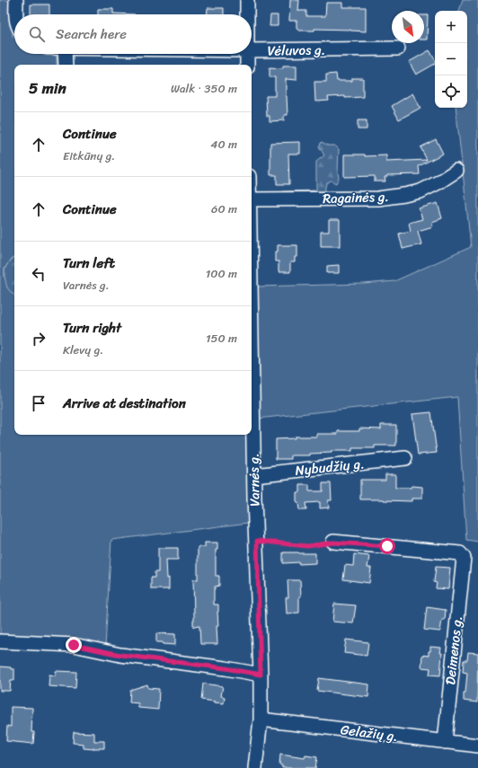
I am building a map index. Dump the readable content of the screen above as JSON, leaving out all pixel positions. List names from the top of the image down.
{
  "streets": {
    "street": [
      "Vėluvos g.",
      "Ragainės g.",
      "Nybudžių g.",
      "Varnės g.",
      "Deimenos g.",
      "Gelažių g."
    ]
  },
  "crossings": [
    ["Nybudžių g.", "Varnės g."],
    ["Varnės g.", "Gelažių g."],
    ["Deimenos g.", "Gelažių g."]
  ],
  "north": "bottom right",
  "page": {
    "map_buttons": ["+", "−"],
    "search": "Search here",
    "heading": ["5 min", "Walk · 350 m"],
    "list": [
      ["Continue", "Eitkūnų g.", "40 m"],
      ["Continue", "60 m"],
      ["Turn left", "Varnės g.", "100 m"],
      ["Turn right", "Klevų g.", "150 m"],
      "Arrive at destination"
    ]
  }
}
